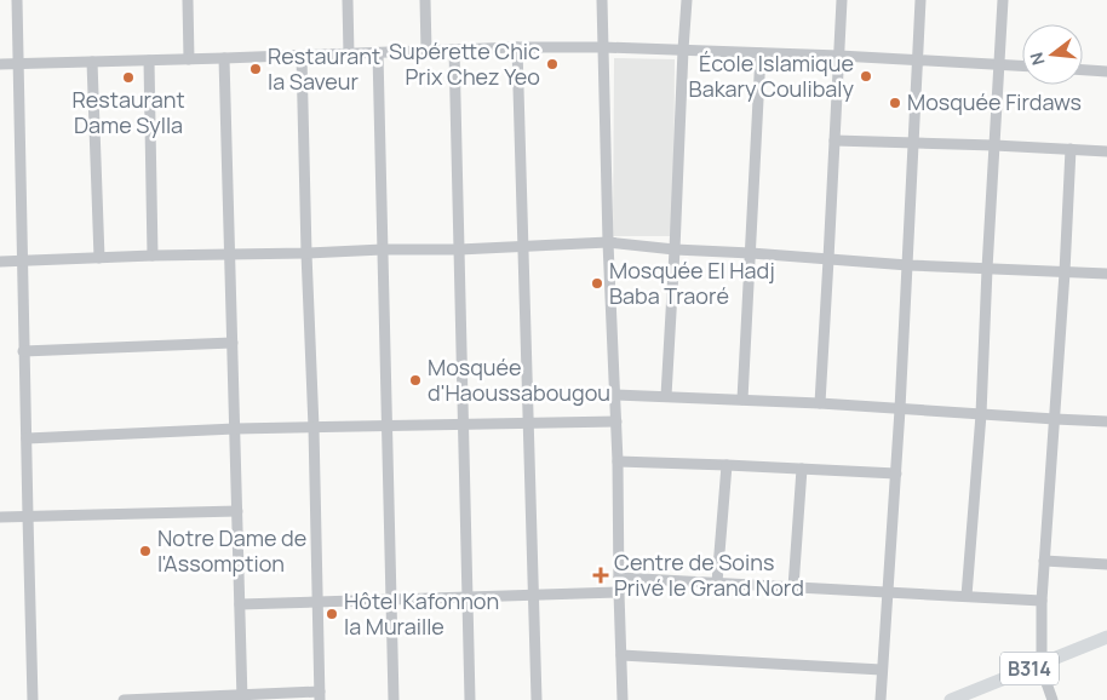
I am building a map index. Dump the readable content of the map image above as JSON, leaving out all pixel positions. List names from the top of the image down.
{
  "streets": {
    "main road": ["B314"]
  },
  "places": {
    "other": [
      "Supérette Chic Prix Chez Yeo",
      "Restaurant la Saveur",
      "École Islamique Bakary Coulibaly",
      "Restaurant Dame Sylla",
      "Mosquée Firdaws",
      "Mosquée El Hadj Baba Traoré",
      "Mosquée d'Haoussabougou",
      "Notre Dame de l'Assomption",
      "Hôtel Kafonnon la Muraille"
    ],
    "health": ["Centre de Soins Privé le Grand Nord"]
  },
  "north": "left"
}
